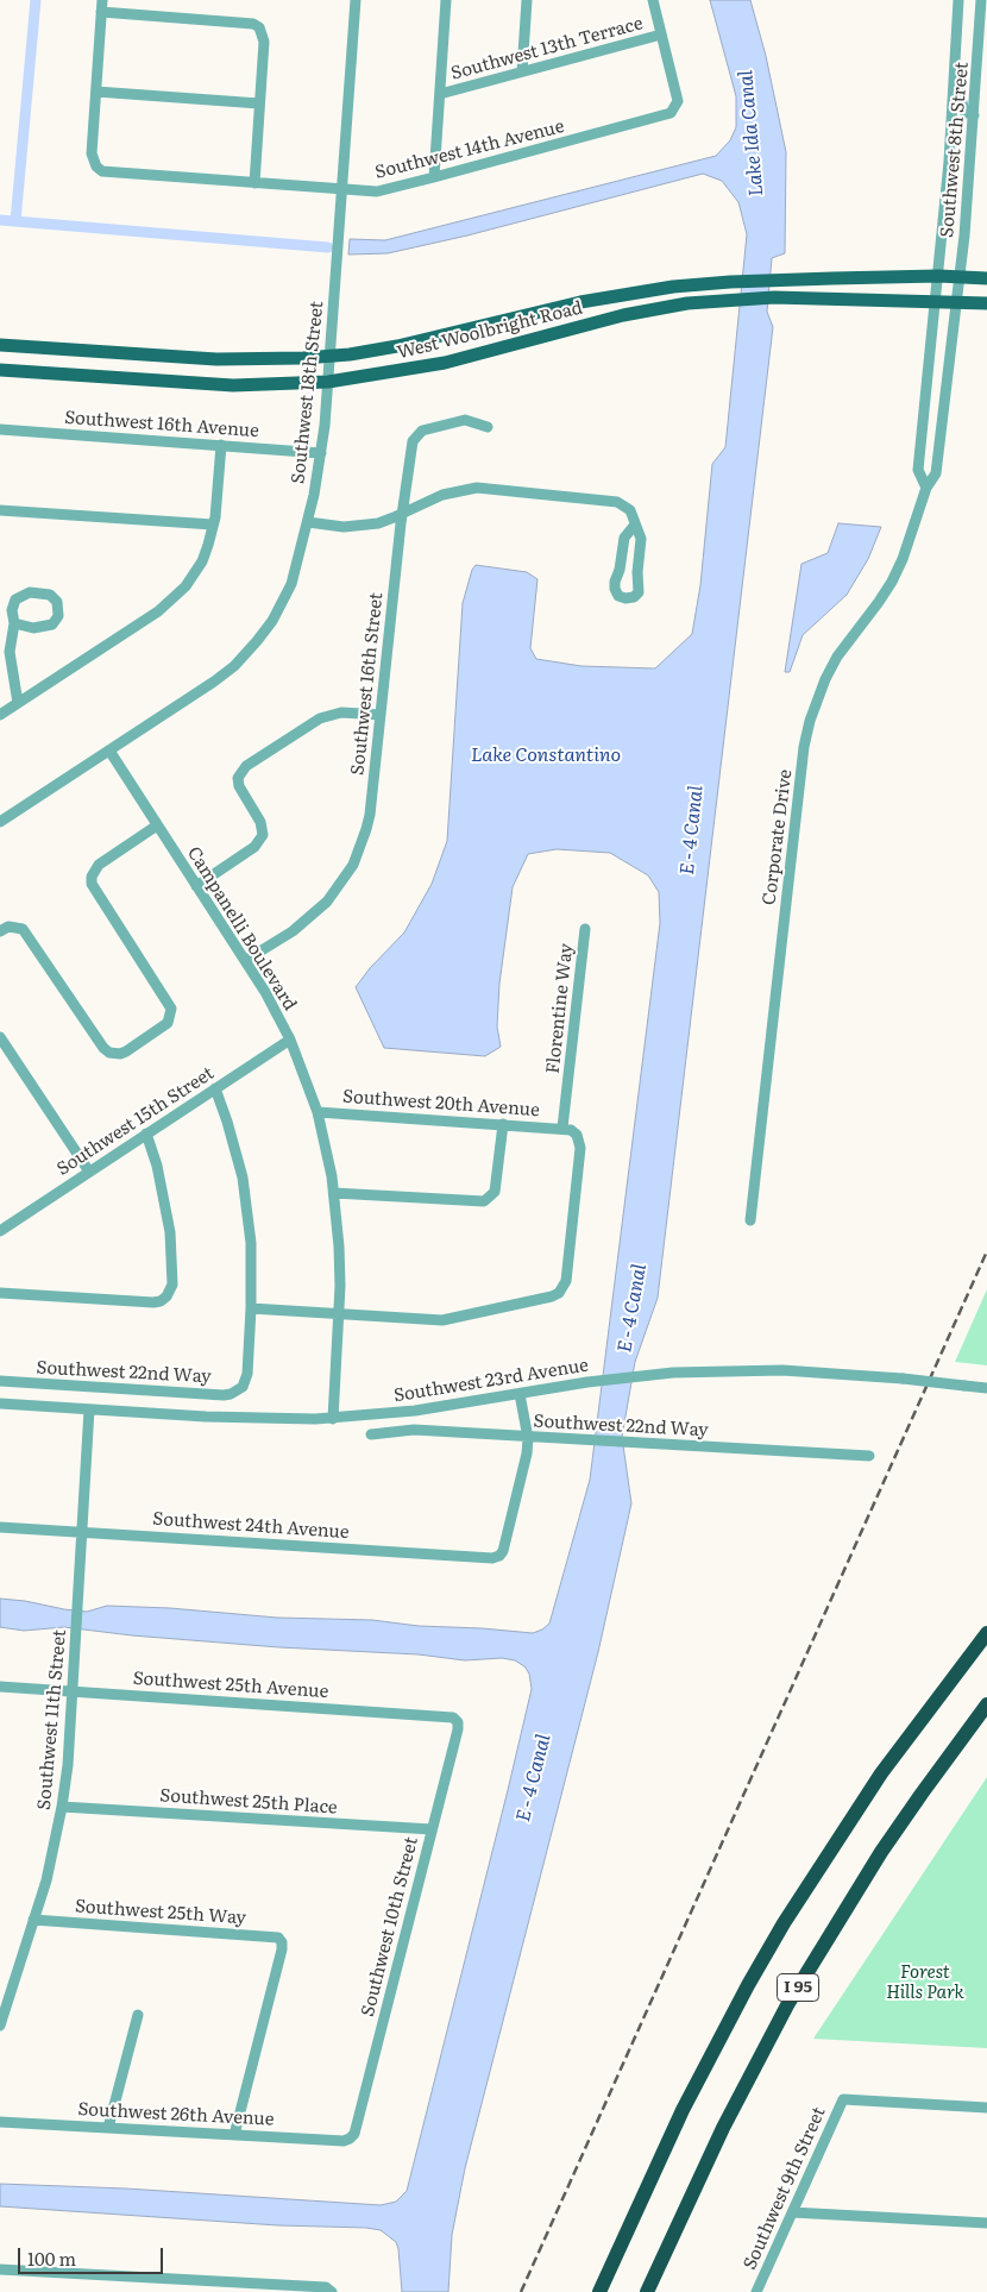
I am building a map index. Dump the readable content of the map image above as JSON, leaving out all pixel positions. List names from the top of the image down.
{
  "streets": {
    "highway": ["I 95"],
    "main road": ["West Woolbright Road"],
    "street": [
      "Southwest 13th Terrace",
      "Southwest 14th Avenue",
      "Southwest 8th Street",
      "Southwest 18th Street",
      "Southwest 16th Avenue",
      "Southwest 16th Street",
      "Corporate Drive",
      "Campanelli Boulevard",
      "Florentine Way",
      "Southwest 20th Avenue",
      "Southwest 15th Street",
      "Southwest 22nd Way",
      "Southwest 23rd Avenue",
      "Southwest 24th Avenue",
      "Southwest 25th Avenue",
      "Southwest 11th Street",
      "Southwest 25th Place",
      "Southwest 25th Way",
      "Southwest 10th Street",
      "Southwest 26th Avenue",
      "Southwest 9th Street"
    ]
  },
  "crossings": [
    ["Southwest 13th Terrace", "Southwest 14th Avenue"],
    ["Southwest 14th Avenue", "Southwest 18th Street"],
    ["Southwest 8th Street", "West Woolbright Road"],
    ["Southwest 8th Street", "Corporate Drive"],
    ["West Woolbright Road", "Southwest 18th Street"],
    ["West Woolbright Road", "Corporate Drive"],
    ["Southwest 18th Street", "Southwest 16th Avenue"],
    ["Southwest 18th Street", "Campanelli Boulevard"],
    ["Southwest 16th Street", "Campanelli Boulevard"],
    ["Campanelli Boulevard", "Southwest 20th Avenue"],
    ["Campanelli Boulevard", "Southwest 15th Street"],
    ["Campanelli Boulevard", "Southwest 23rd Avenue"],
    ["Florentine Way", "Southwest 20th Avenue"],
    ["Southwest 22nd Way", "Southwest 24th Avenue"],
    ["Southwest 23rd Avenue", "Southwest 11th Street"],
    ["Southwest 24th Avenue", "Southwest 11th Street"],
    ["Southwest 25th Avenue", "Southwest 11th Street"],
    ["Southwest 25th Avenue", "Southwest 10th Street"],
    ["Southwest 11th Street", "Southwest 25th Place"],
    ["Southwest 11th Street", "Southwest 25th Way"],
    ["Southwest 25th Place", "Southwest 10th Street"],
    ["Southwest 25th Way", "Southwest 26th Avenue"],
    ["Southwest 10th Street", "Southwest 26th Avenue"]
  ],
  "water": ["Lake Ida Canal", "Lake Constantino", "E - 4 Canal"],
  "parks": ["Forest Hills Park"],
  "scale_bar": "100 m"
}
